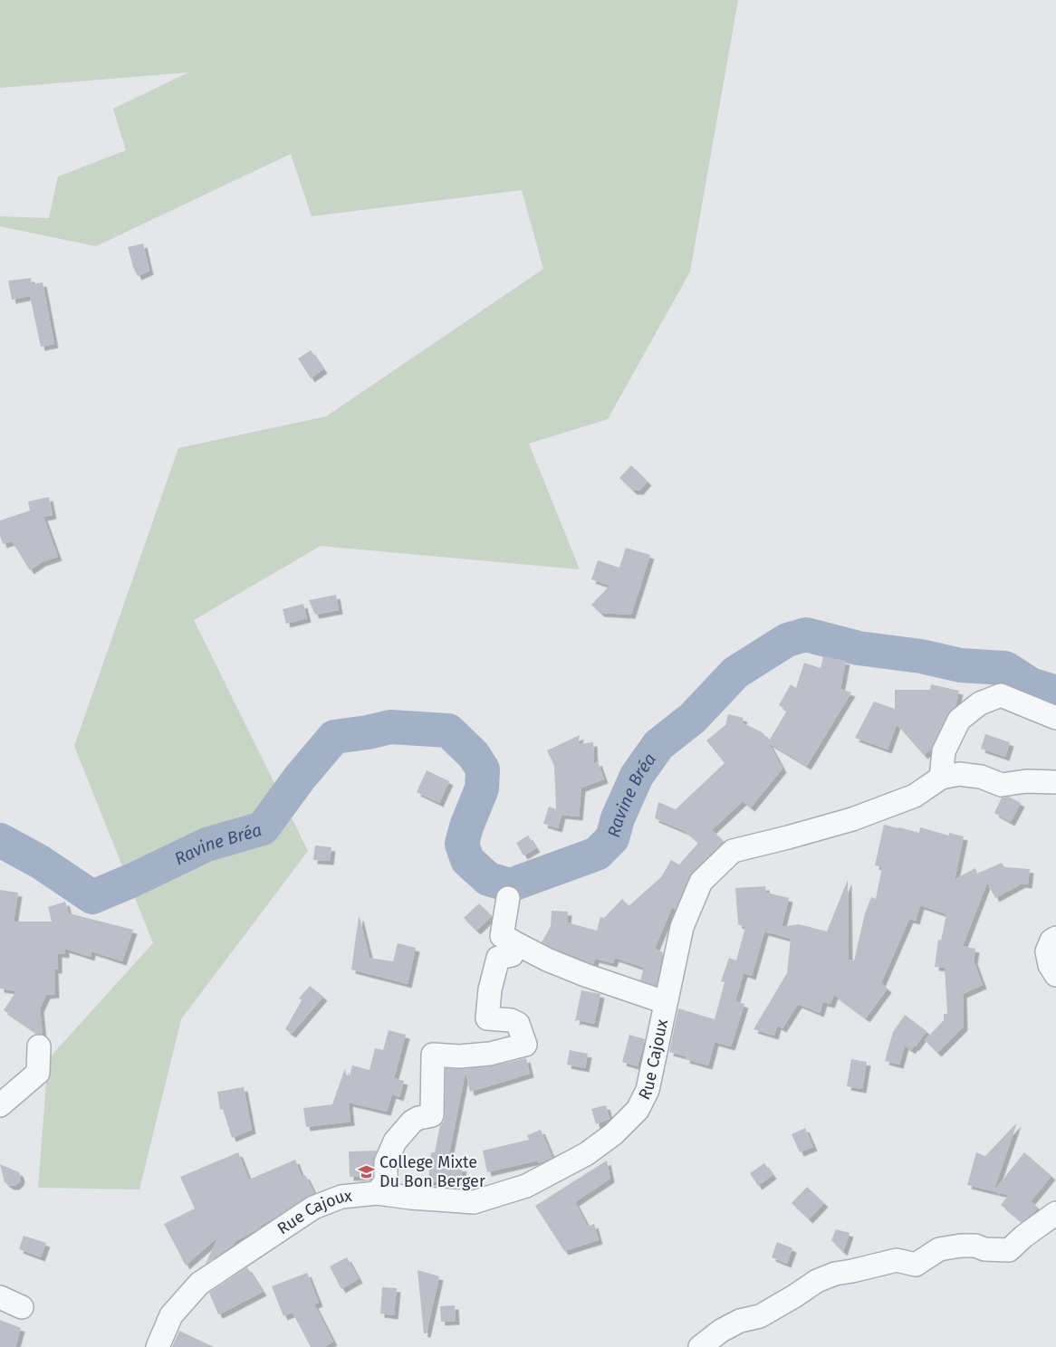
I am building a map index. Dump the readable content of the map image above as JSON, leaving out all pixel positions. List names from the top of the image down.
{
  "streets": {
    "street": ["Rue Cajoux"]
  },
  "water": ["Ravine Bréa"],
  "places": {
    "school or university": ["College Mixte Du Bon Berger"]
  }
}
